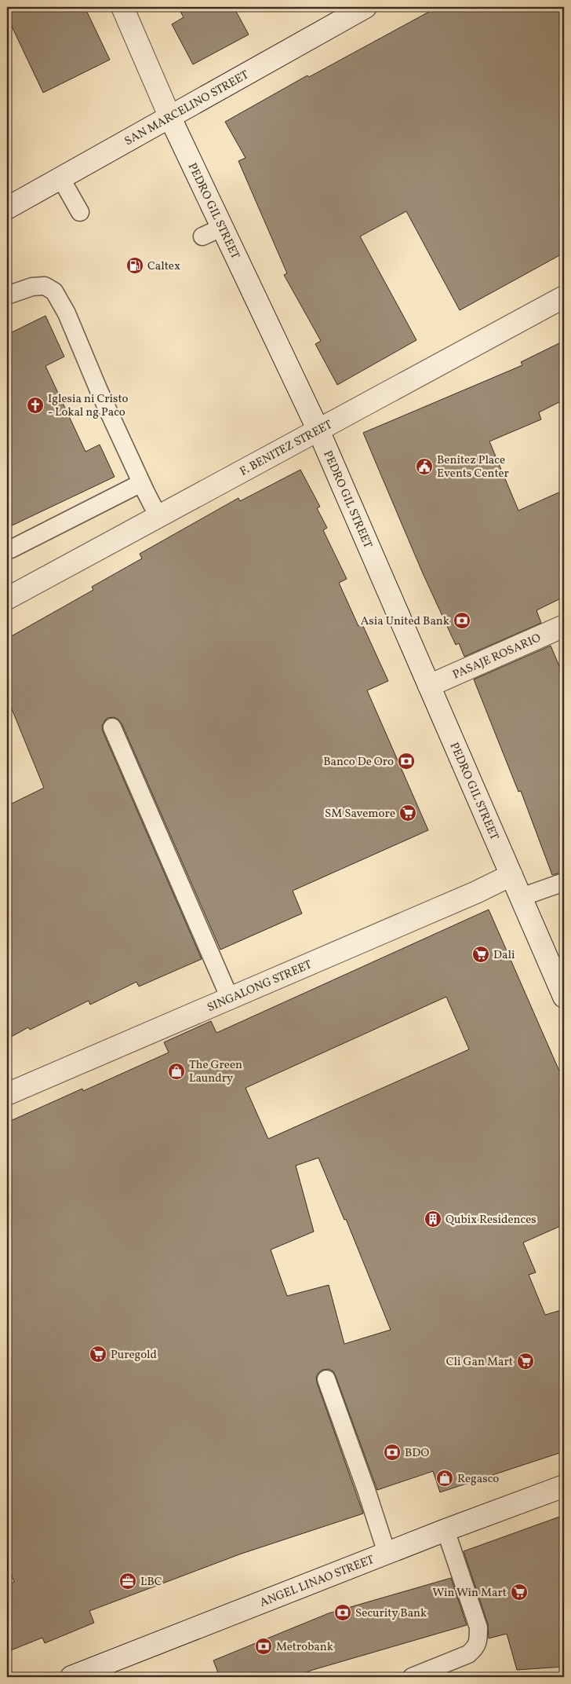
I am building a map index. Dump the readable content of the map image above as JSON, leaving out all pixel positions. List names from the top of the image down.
{
  "streets": {
    "main road": [
      "SAN MARCELINO STREET",
      "PEDRO GIL STREET",
      "F. BENITEZ STREET",
      "PASAJE ROSARIO",
      "SINGALONG STREET",
      "ANGEL LINAO STREET"
    ]
  },
  "crossings": [
    ["SAN MARCELINO STREET", "PEDRO GIL STREET"],
    ["PEDRO GIL STREET", "F. BENITEZ STREET"],
    ["PEDRO GIL STREET", "PASAJE ROSARIO"],
    ["PEDRO GIL STREET", "SINGALONG STREET"]
  ],
  "places": {
    "fuel station": ["Caltex"],
    "church": ["Iglesia ni Cristo - Lokal ng Paco"],
    "public building": ["Benitez Place Events Center"],
    "bank": [
      "Asia United Bank",
      "Banco De Oro",
      "BDO",
      "Security Bank",
      "Metrobank"
    ],
    "supermarket": [
      "SM Savemore",
      "Dali",
      "Puregold",
      "Cli Gan Mart",
      "Win Win Mart"
    ],
    "shop": ["The Green Laundry", "Regasco"],
    "building": ["Qubix Residences"],
    "office": ["LBC"]
  }
}
